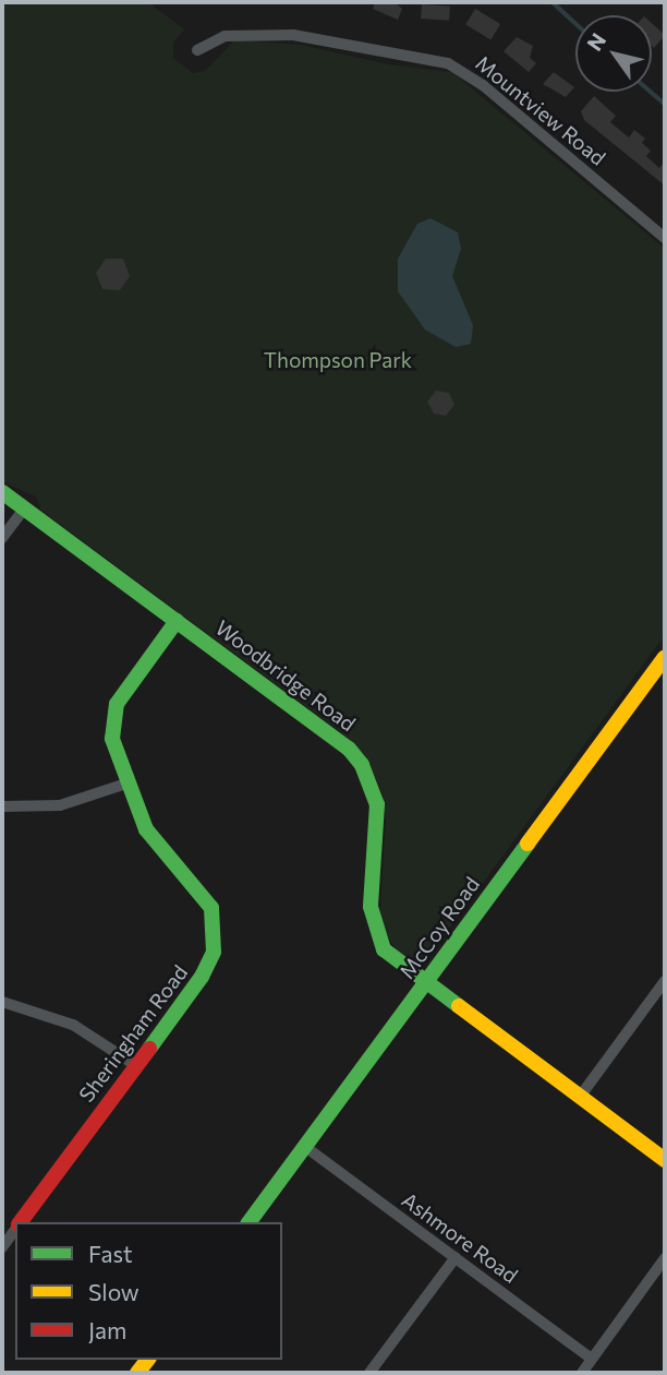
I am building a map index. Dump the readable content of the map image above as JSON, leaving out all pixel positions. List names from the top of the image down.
{
  "streets": {
    "street": [
      "Mountview Road",
      "Woodbridge Road",
      "McCoy Road",
      "Sheringham Road",
      "Ashmore Road"
    ]
  },
  "crossings": [
    ["Woodbridge Road", "McCoy Road"],
    ["Woodbridge Road", "Sheringham Road"],
    ["McCoy Road", "Ashmore Road"]
  ],
  "parks": ["Thompson Park"],
  "legend": ["Fast", "Slow", "Jam"],
  "north": "top left"
}
